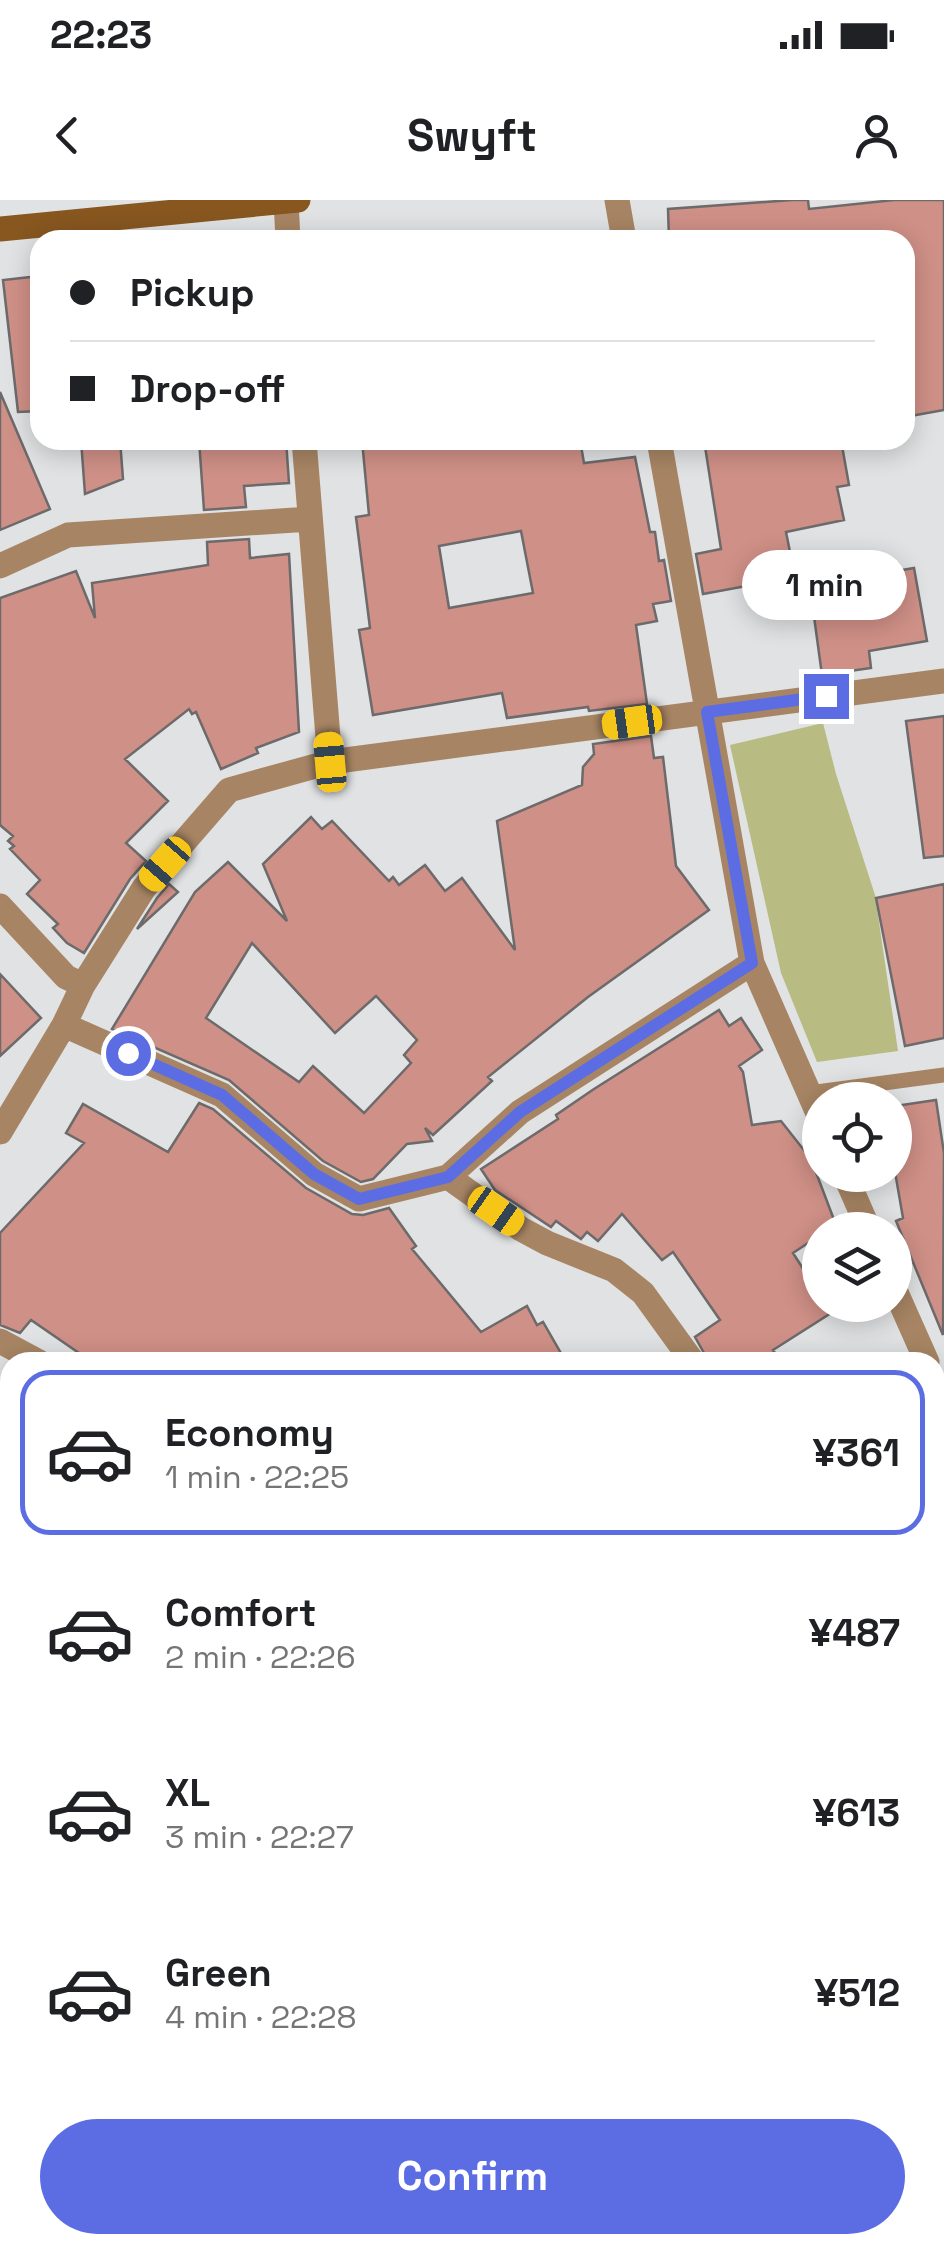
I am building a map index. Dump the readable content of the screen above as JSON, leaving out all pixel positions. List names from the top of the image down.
{
  "page": {
    "status": "22:23",
    "header": "Swyft",
    "banner": ["Pickup", "Drop-off"],
    "bubble": "1 min",
    "list": [
      {
        "name": "Economy",
        "note": "1 min · 22:25",
        "value": "¥361"
      },
      {
        "name": "Comfort",
        "note": "2 min · 22:26",
        "value": "¥487"
      },
      {
        "name": "XL",
        "note": "3 min · 22:27",
        "value": "¥613"
      },
      {
        "name": "Green",
        "note": "4 min · 22:28",
        "value": "¥512"
      }
    ],
    "buttons": "Confirm"
  }
}
